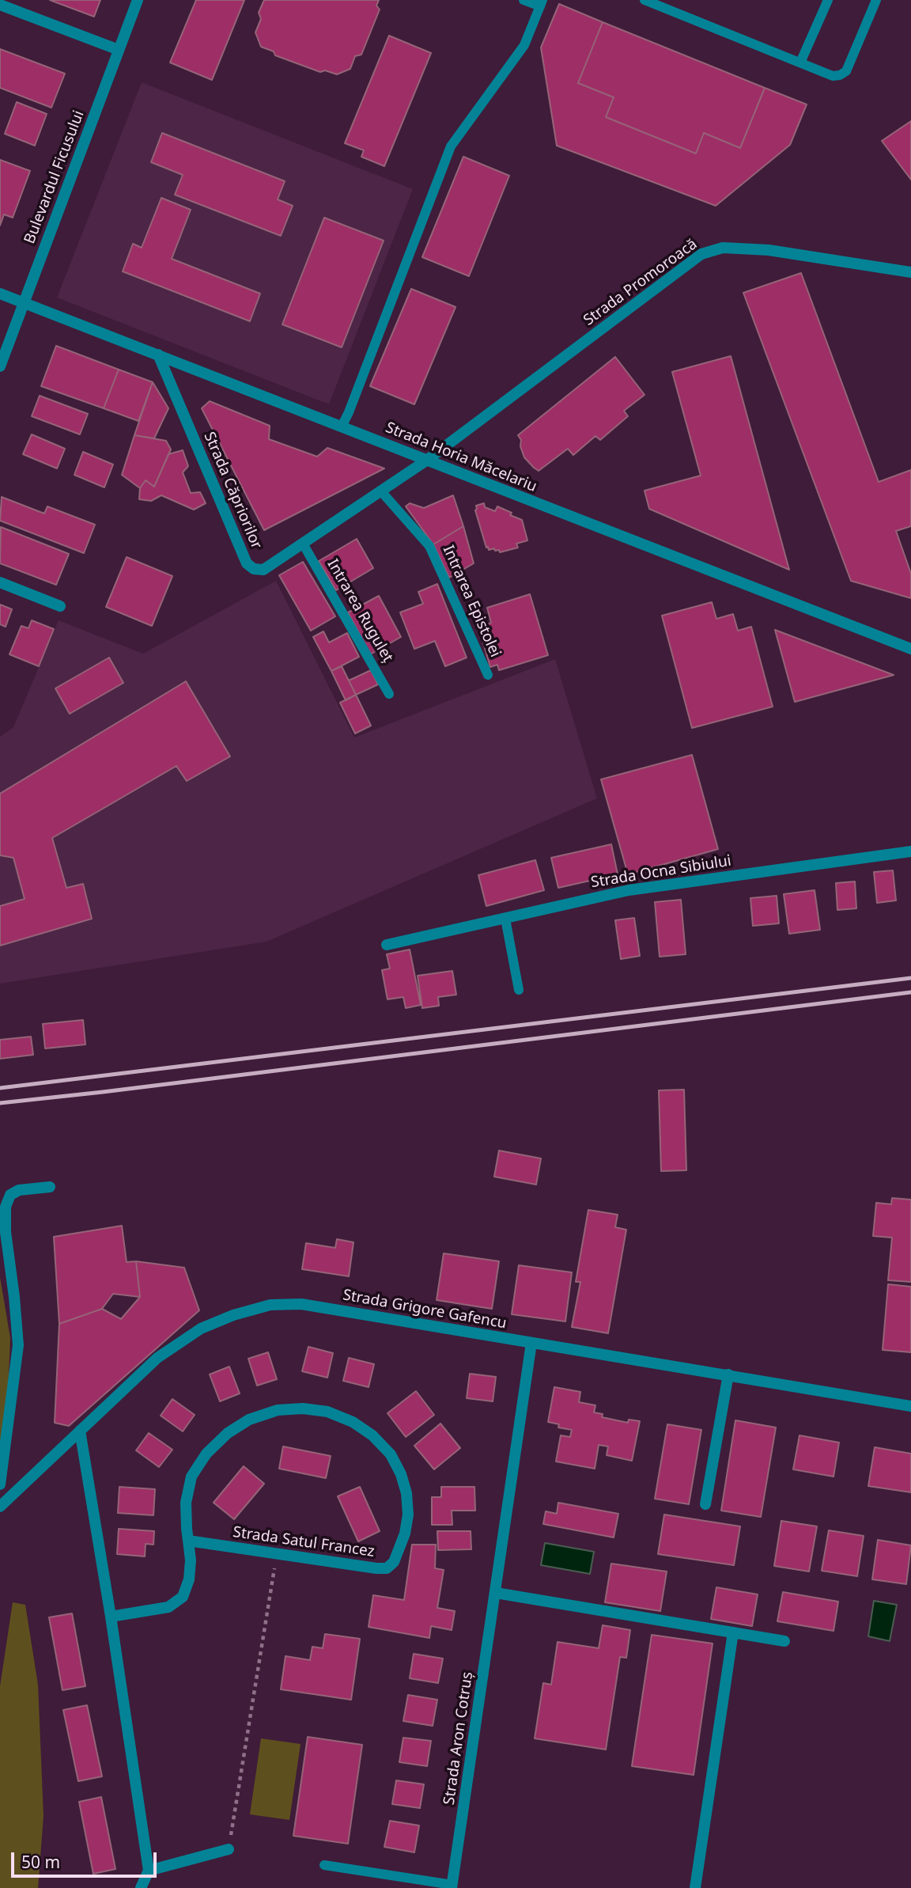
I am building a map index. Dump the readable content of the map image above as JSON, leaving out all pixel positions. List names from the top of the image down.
{
  "streets": {
    "street": [
      "Bulevardul Ficusului",
      "Strada Promoroacă",
      "Strada Horia Măcelariu",
      "Strada Căpriorilor",
      "Strada Ocna Sibiului",
      "Strada Grigore Gafencu",
      "Strada Satul Francez",
      "Strada Aron Cotruș"
    ],
    "lane": ["Intrarea Epistolei", "Intrarea Ruguleț"]
  },
  "crossings": [
    ["Bulevardul Ficusului", "Strada Horia Măcelariu"],
    ["Strada Promoroacă", "Strada Horia Măcelariu"],
    ["Strada Promoroacă", "Strada Căpriorilor"],
    ["Strada Horia Măcelariu", "Strada Căpriorilor"],
    ["Strada Căpriorilor", "Intrarea Epistolei"],
    ["Strada Căpriorilor", "Intrarea Ruguleț"],
    ["Strada Grigore Gafencu", "Strada Aron Cotruș"]
  ],
  "scale_bar": "50 m"
}
